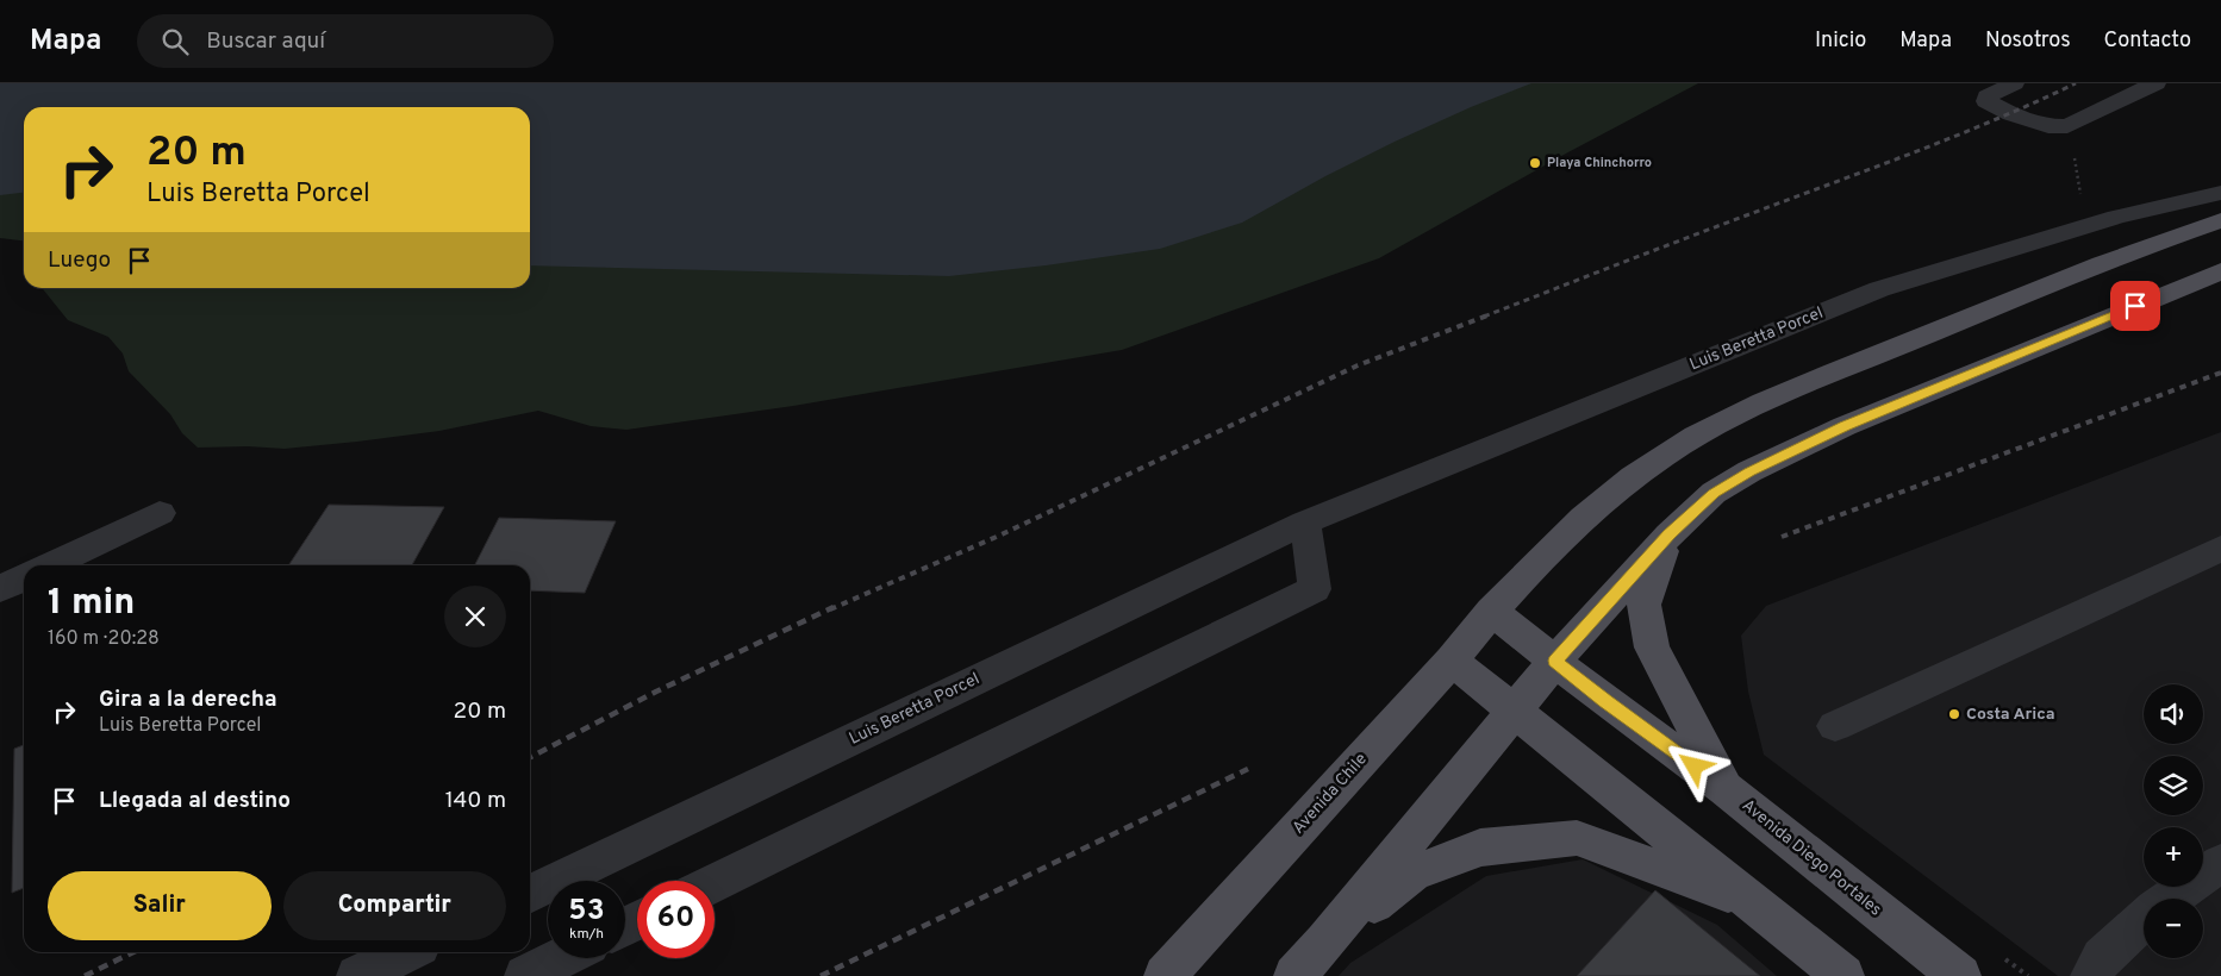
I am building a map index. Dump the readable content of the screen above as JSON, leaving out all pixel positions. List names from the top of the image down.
{
  "streets": {
    "main road": ["Avenida Chile", "Avenida Diego Portales"],
    "street": ["Luis Beretta Porcel"]
  },
  "crossings": [
    ["Avenida Chile", "Avenida Diego Portales"]
  ],
  "places": ["Playa Chinchorro", "Costa Arica"],
  "page": {
    "header": "Mapa",
    "search": "Buscar aquí",
    "nav": [
      "Inicio",
      "Mapa",
      "Nosotros",
      "Contacto"
    ],
    "turn": ["20 m", "Luis Beretta Porcel"],
    "then": "Luego",
    "heading": ["1 min", "160 m · 20:28"],
    "list": [
      {
        "name": "Gira a la derecha",
        "note": "Luis Beretta Porcel",
        "value": "20 m"
      },
      {
        "name": "Llegada al destino",
        "value": "140 m"
      }
    ],
    "map_buttons": ["+", "−"],
    "buttons": ["Salir", "Compartir"],
    "speed": "53 km/h",
    "limit": "60"
  }
}
